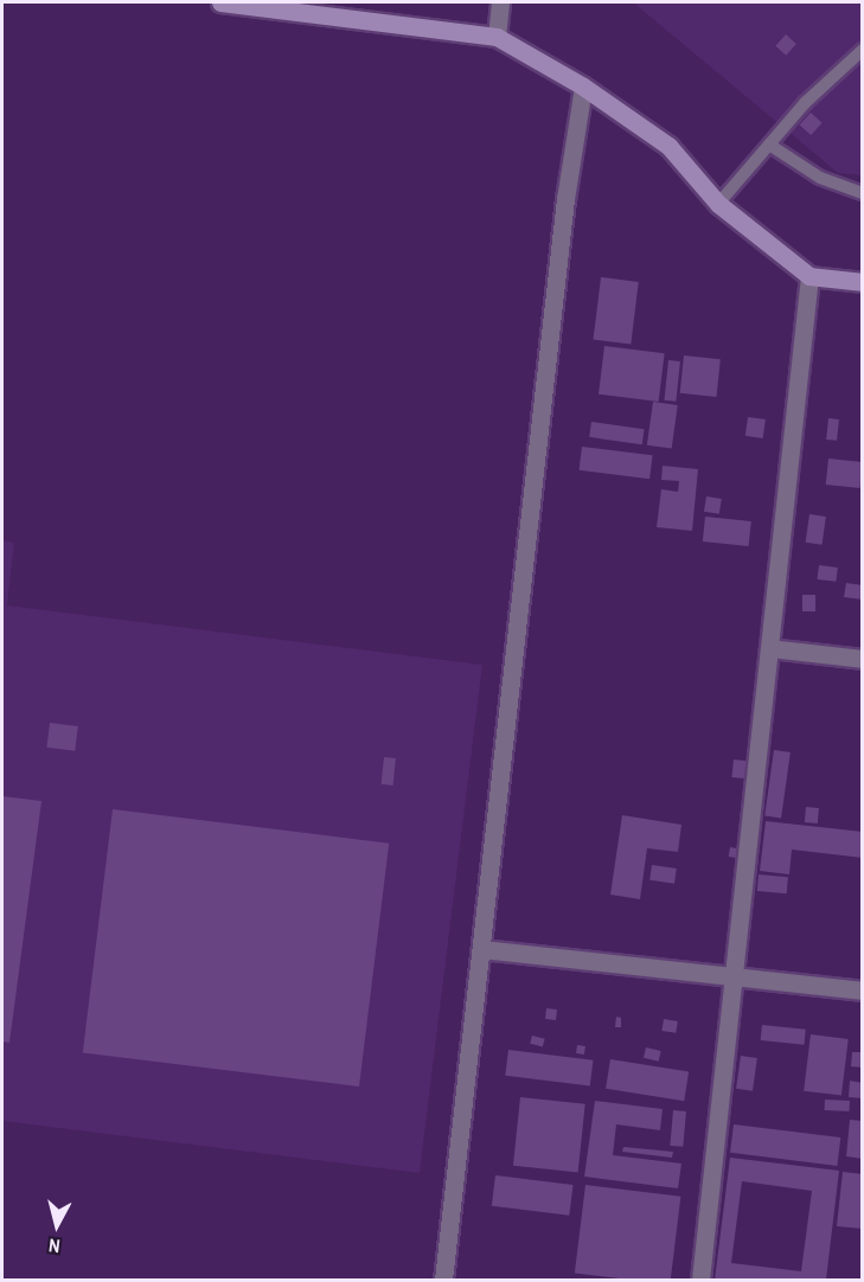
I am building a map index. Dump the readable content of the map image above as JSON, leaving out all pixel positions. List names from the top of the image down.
{
  "north": "bottom"
}
